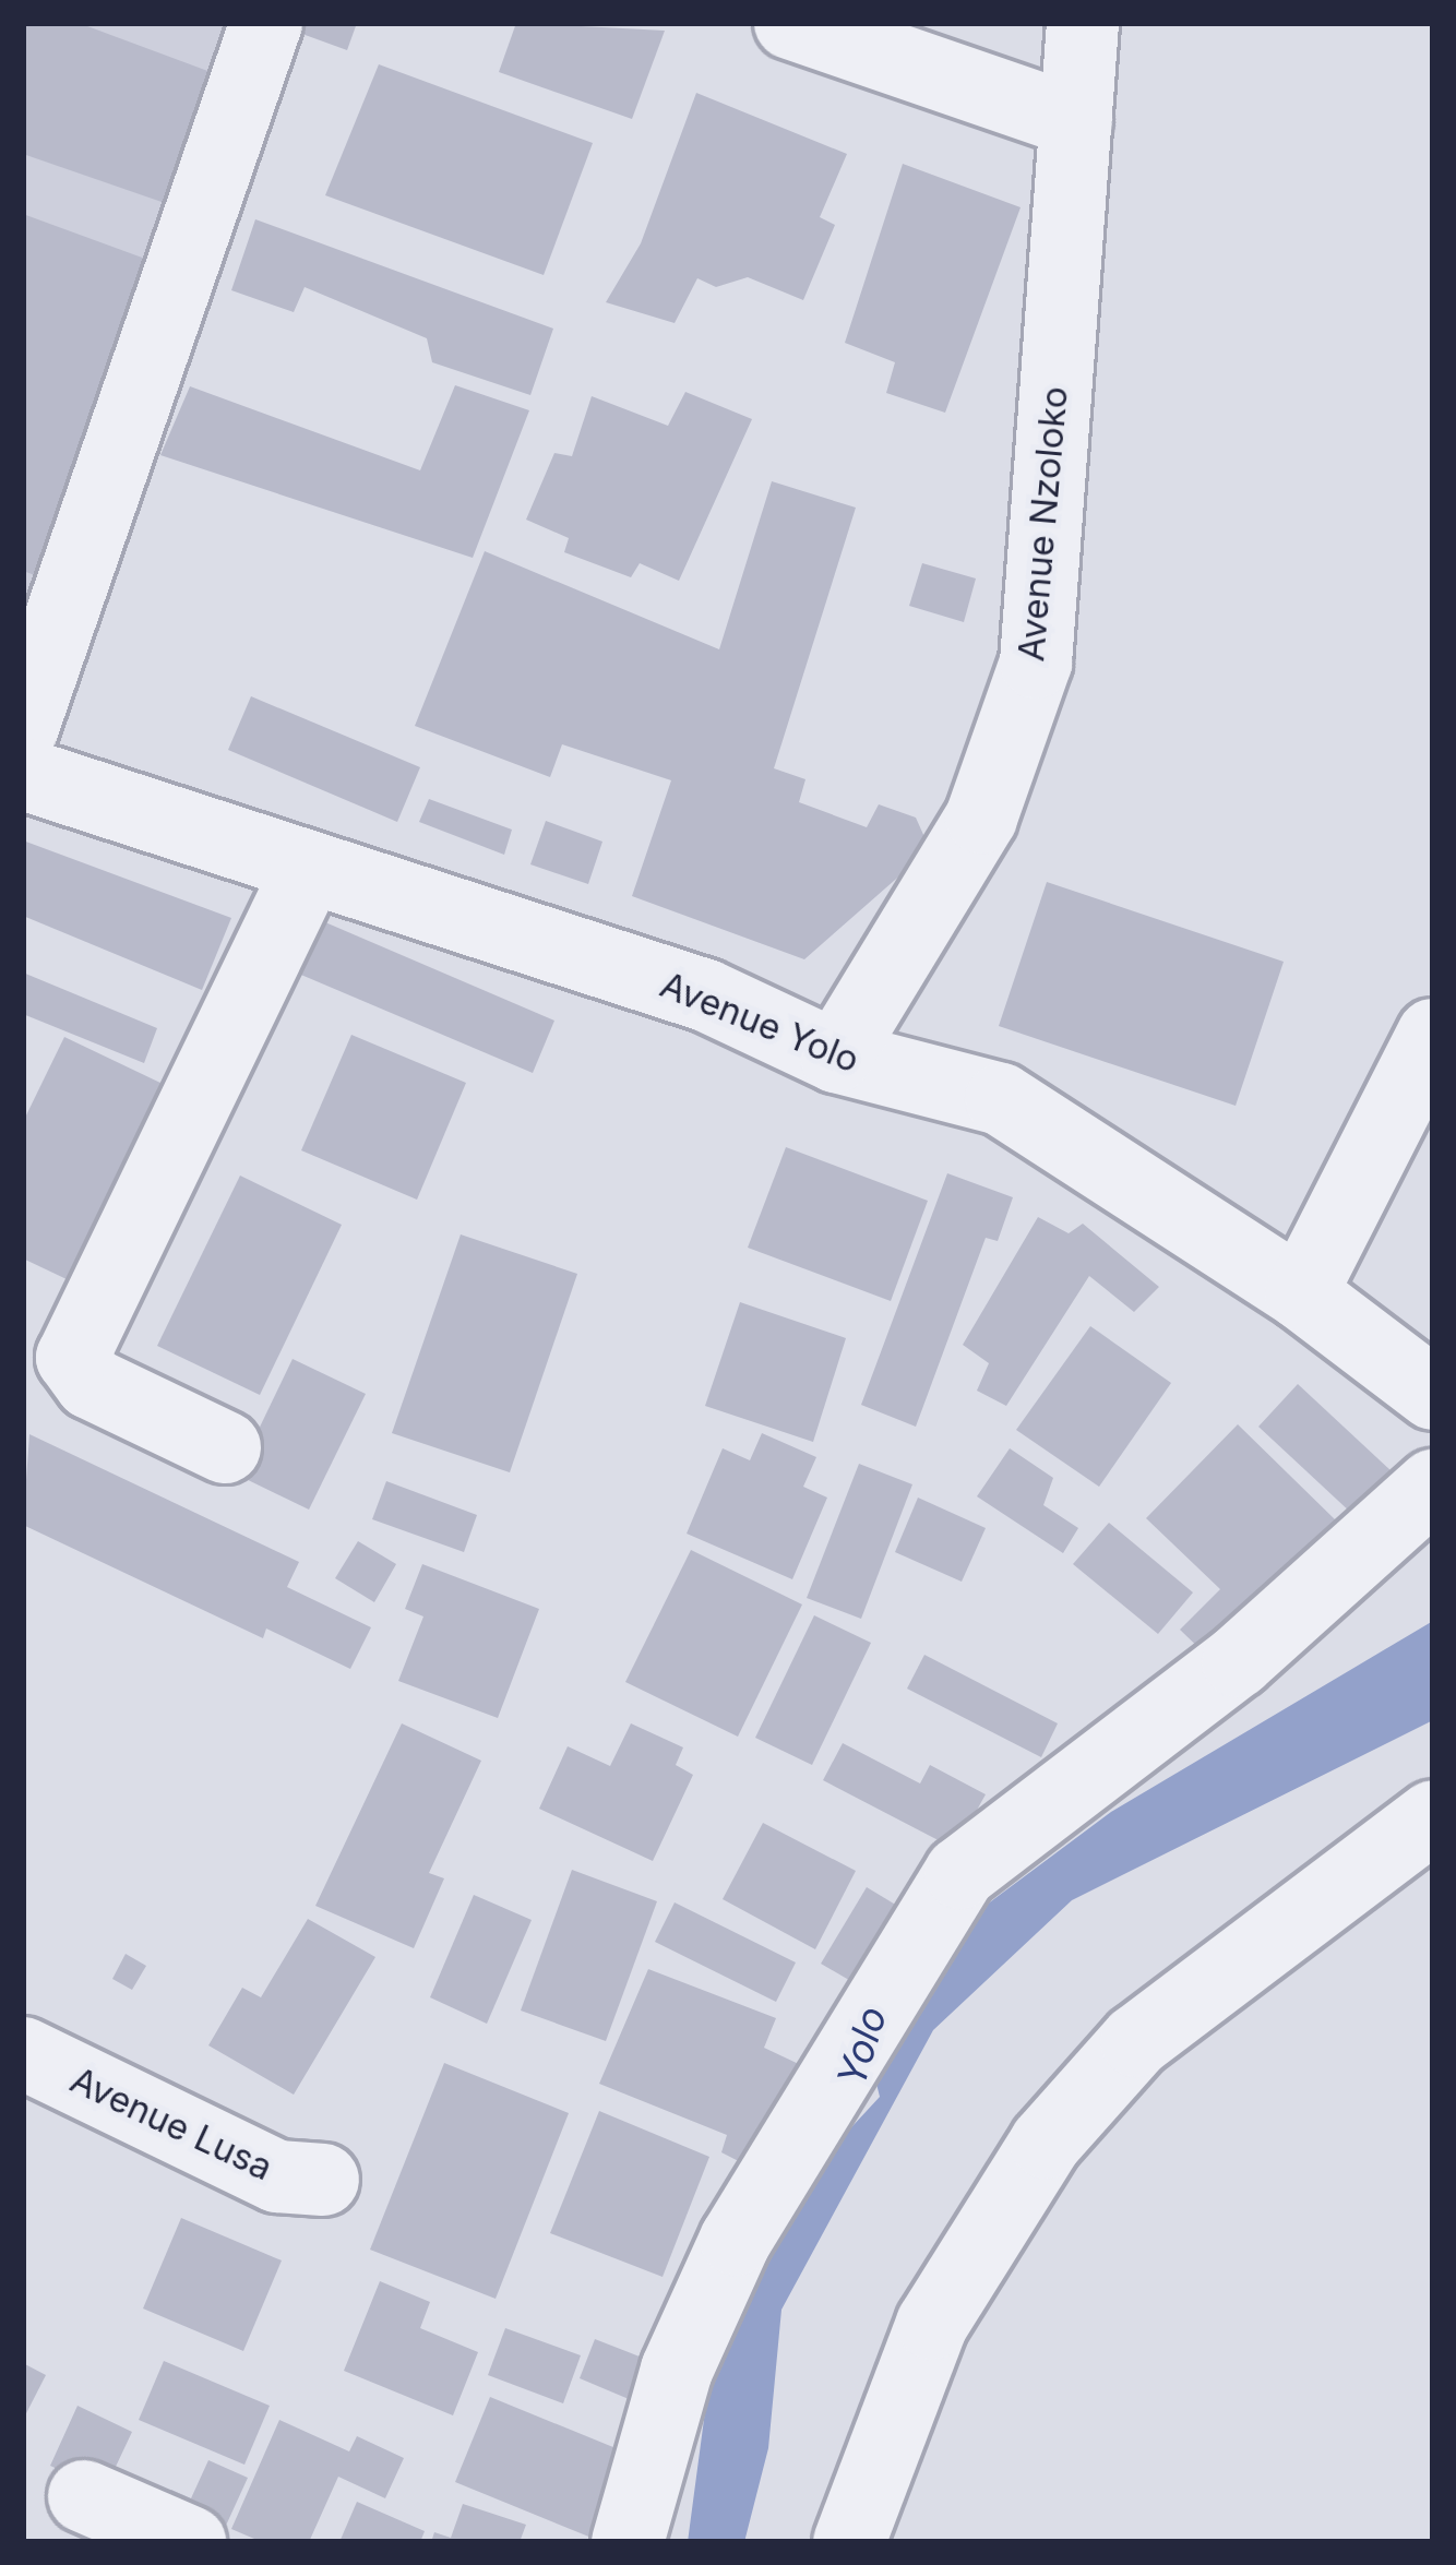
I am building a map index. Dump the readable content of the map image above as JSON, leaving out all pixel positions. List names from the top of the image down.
{
  "streets": {
    "street": ["Avenue Nzoloko", "Avenue Yolo", "Avenue Lusa"]
  },
  "crossings": [
    ["Avenue Nzoloko", "Avenue Yolo"]
  ],
  "water": ["Yolo"]
}
